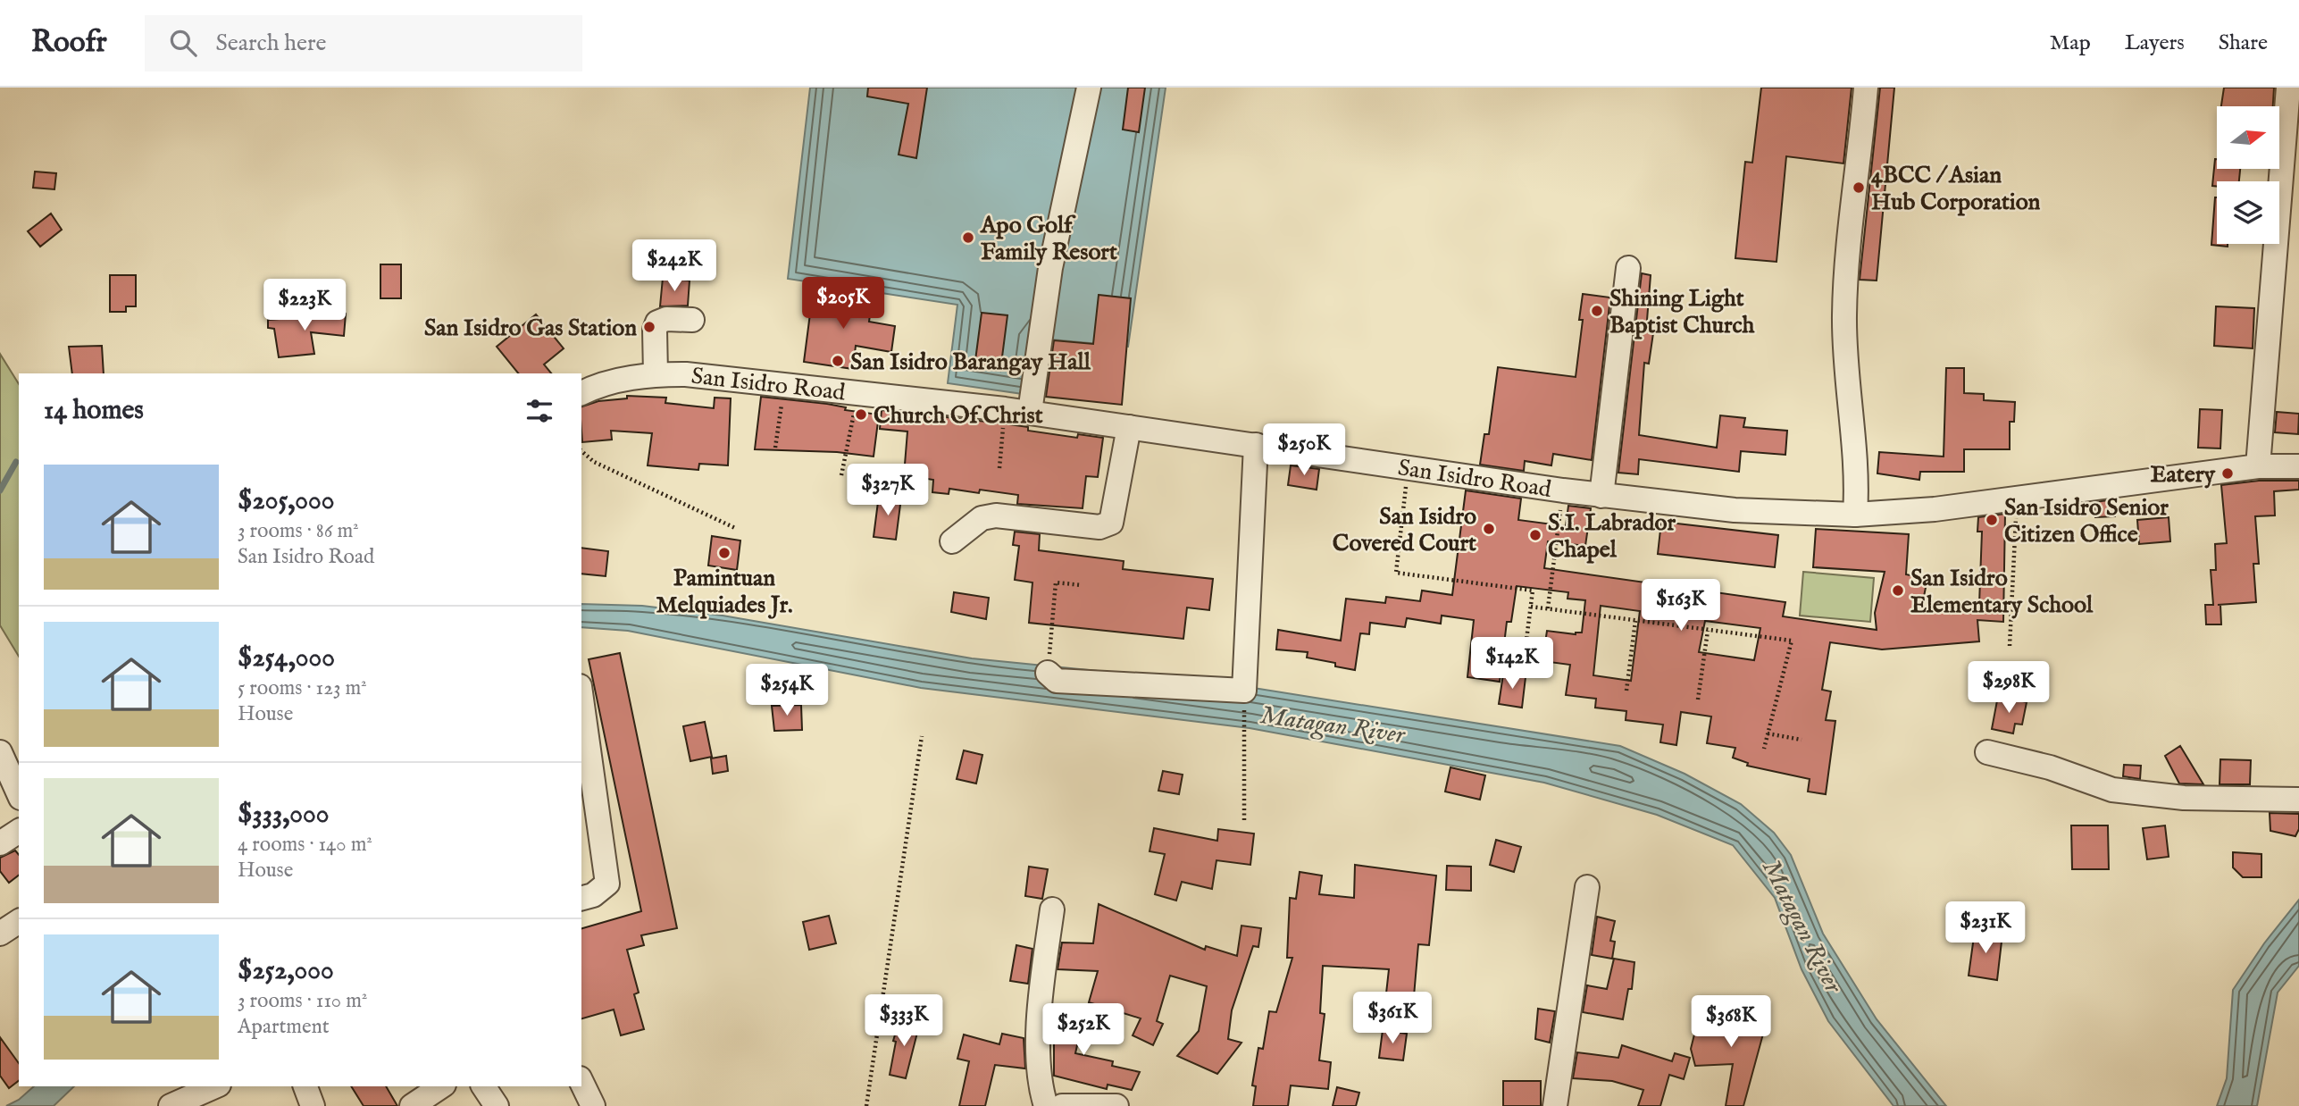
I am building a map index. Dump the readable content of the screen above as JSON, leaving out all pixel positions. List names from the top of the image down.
{
  "streets": {
    "street": ["San Isidro Road"]
  },
  "water": ["Matagan River"],
  "places": [
    "4BCC / Asian Hub Corporation",
    "Apo Golf Family Resort",
    "Shining Light Baptist Church",
    "San Isidro Gas Station",
    "San Isidro Barangay Hall",
    "Church Of Christ",
    "Eatery",
    "San Isidro Senior Citizen Office",
    "San Isidro Covered Court",
    "S.I. Labrador Chapel",
    "Pamintuan Melquiades Jr.",
    "San Isidro Elementary School"
  ],
  "north": "right",
  "page": {
    "header": "Roofr",
    "search": "Search here",
    "nav": ["Map", "Layers", "Share"],
    "price": [
      "$242K",
      "$205K",
      "$223K",
      "$250K",
      "$327K",
      "$163K",
      "$142K",
      "$298K",
      "$254K",
      "$231K",
      "$361K",
      "$333K",
      "$368K",
      "$252K"
    ],
    "heading": "14 homes",
    "list": [
      {
        "name": "$205,000",
        "note": "3 rooms · 86 m² · San Isidro Road"
      },
      {
        "name": "$254,000",
        "note": "5 rooms · 123 m² · House"
      },
      {
        "name": "$333,000",
        "note": "4 rooms · 140 m² · House"
      },
      {
        "name": "$252,000",
        "note": "3 rooms · 110 m² · Apartment"
      }
    ]
  }
}
